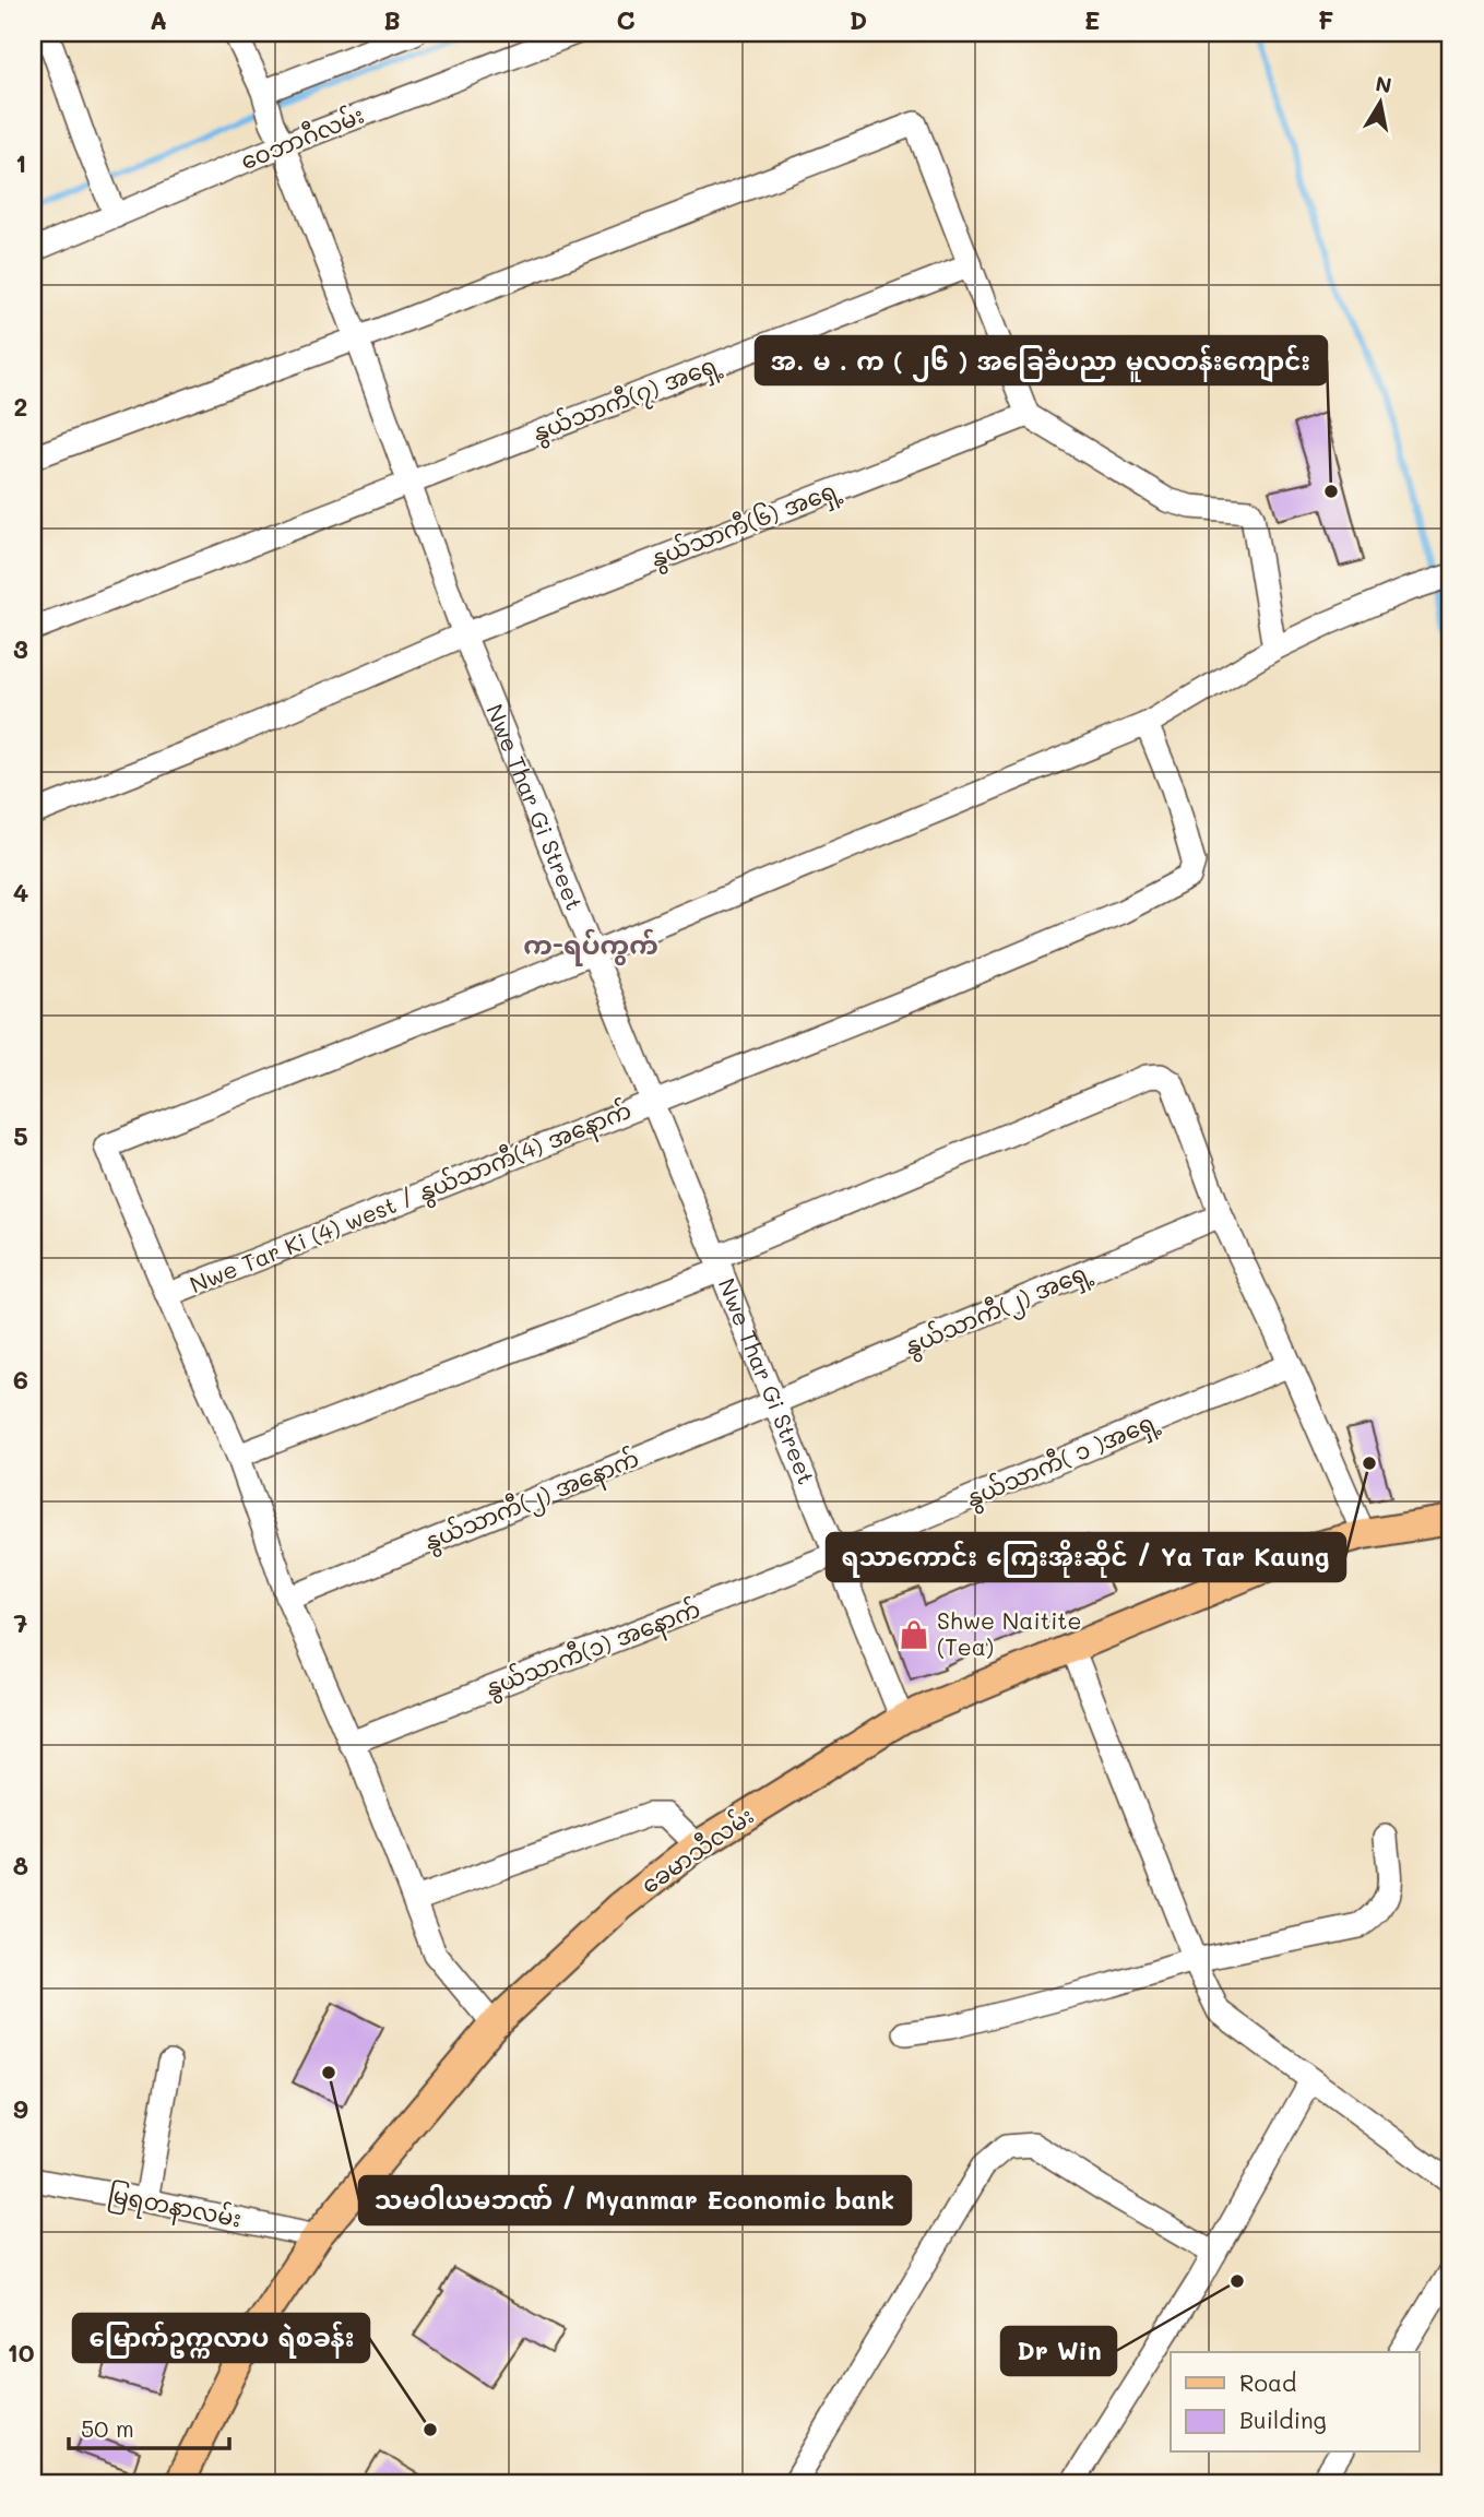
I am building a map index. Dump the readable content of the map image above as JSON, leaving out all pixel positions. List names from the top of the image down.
{
  "streets": {
    "main road": ["ခေမာသီလမ်း"],
    "street": [
      "ဝေဘာဂီလမ်း",
      "နွယ်သာကီ(၇) အရှေ့",
      "နွယ်သာကီ(၆) အရှေ့",
      "Nwe Thar Gi Street",
      "Nwe Tar Ki (4) west / နွယ်သာကီ(4) အနောက်",
      "နွယ်သာကီ(၂) အရှေ့",
      "နွယ်သာကီ( ၁ )အရှေ့",
      "နွယ်သာကီ(၂) အနောက်",
      "နွယ်သာကီ(၁) အနောက်",
      "မြရတနာလမ်း"
    ]
  },
  "crossings": [
    ["ဝေဘာဂီလမ်း", "Nwe Thar Gi Street"],
    ["နွယ်သာကီ(၇) အရှေ့", "Nwe Thar Gi Street"],
    ["နွယ်သာကီ(၆) အရှေ့", "Nwe Thar Gi Street"],
    ["Nwe Thar Gi Street", "Nwe Tar Ki (4) west / နွယ်သာကီ(4) အနောက်"],
    ["Nwe Thar Gi Street", "နွယ်သာကီ(၂) အရှေ့"],
    ["Nwe Thar Gi Street", "နွယ်သာကီ( ၁ )အရှေ့"],
    ["Nwe Thar Gi Street", "နွယ်သာကီ(၂) အနောက်"],
    ["Nwe Thar Gi Street", "နွယ်သာကီ(၁) အနောက်"],
    ["Nwe Thar Gi Street", "ခေမာသီလမ်း"],
    ["နွယ်သာကီ(၂) အရှေ့", "နွယ်သာကီ(၂) အနောက်"],
    ["နွယ်သာကီ( ၁ )အရှေ့", "နွယ်သာကီ(၁) အနောက်"],
    ["ခေမာသီလမ်း", "မြရတနာလမ်း"]
  ],
  "districts": ["က-ရပ်ကွက်"],
  "places": {
    "other": [
      "အ. မ . က ( ၂၆ ) အခြေခံပညာ မူလတန်းကျောင်း",
      "ရသာကောင်း ကြေးအိုးဆိုင် / Ya Tar Kaung",
      "သမဝါယမဘဏ် / Myanmar Economic bank",
      "Dr Win",
      "မြောက်ဥက္ကလာပ ရဲစခန်း"
    ],
    "shop": ["Shwe Naitite (Tea)"]
  },
  "legend": ["Road", "Building"],
  "scale_bar": "50 m",
  "north": "top",
  "grid": {
    "columns": [
      "A",
      "B",
      "C",
      "D",
      "E",
      "F"
    ],
    "rows": [
      "1",
      "2",
      "3",
      "4",
      "5",
      "6",
      "7",
      "8",
      "9",
      "10"
    ]
  }
}
